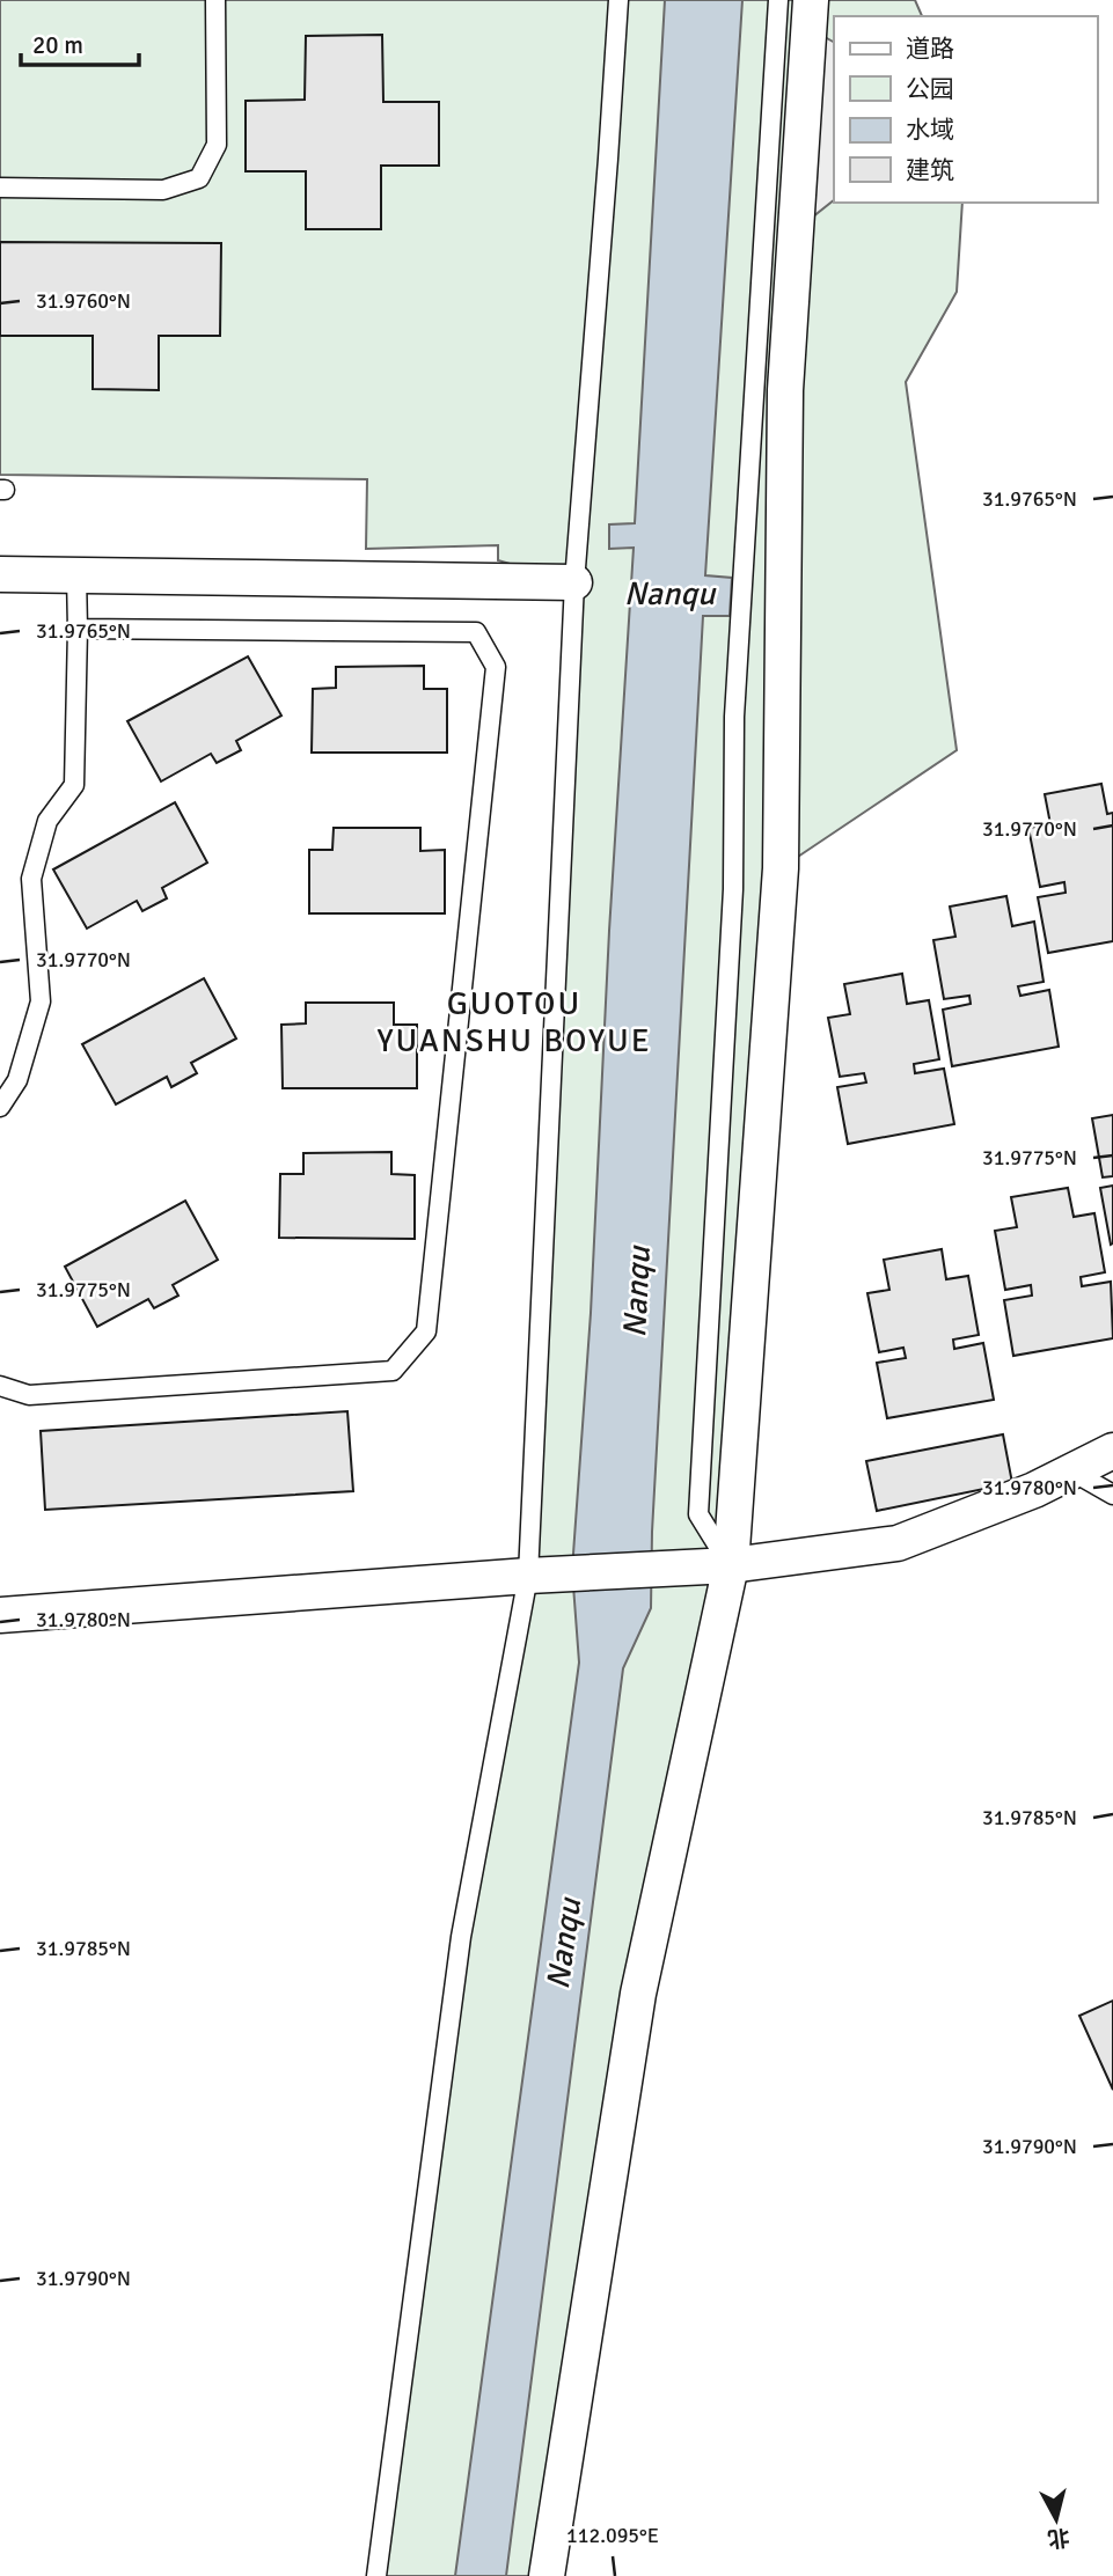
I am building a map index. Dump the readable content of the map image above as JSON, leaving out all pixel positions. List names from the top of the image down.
{
  "districts": ["GUOTOU YUANSHU BOYUE"],
  "water": ["Nanqu"],
  "legend": [
    "道路",
    "公园",
    "水域",
    "建筑"
  ],
  "scale_bar": "20 m",
  "north": "bottom",
  "coordinates": [
    "31.9760°N",
    "31.9765°N",
    "31.9770°N",
    "31.9775°N",
    "31.9780°N",
    "31.9785°N",
    "31.9790°N",
    "112.095°E"
  ]
}
